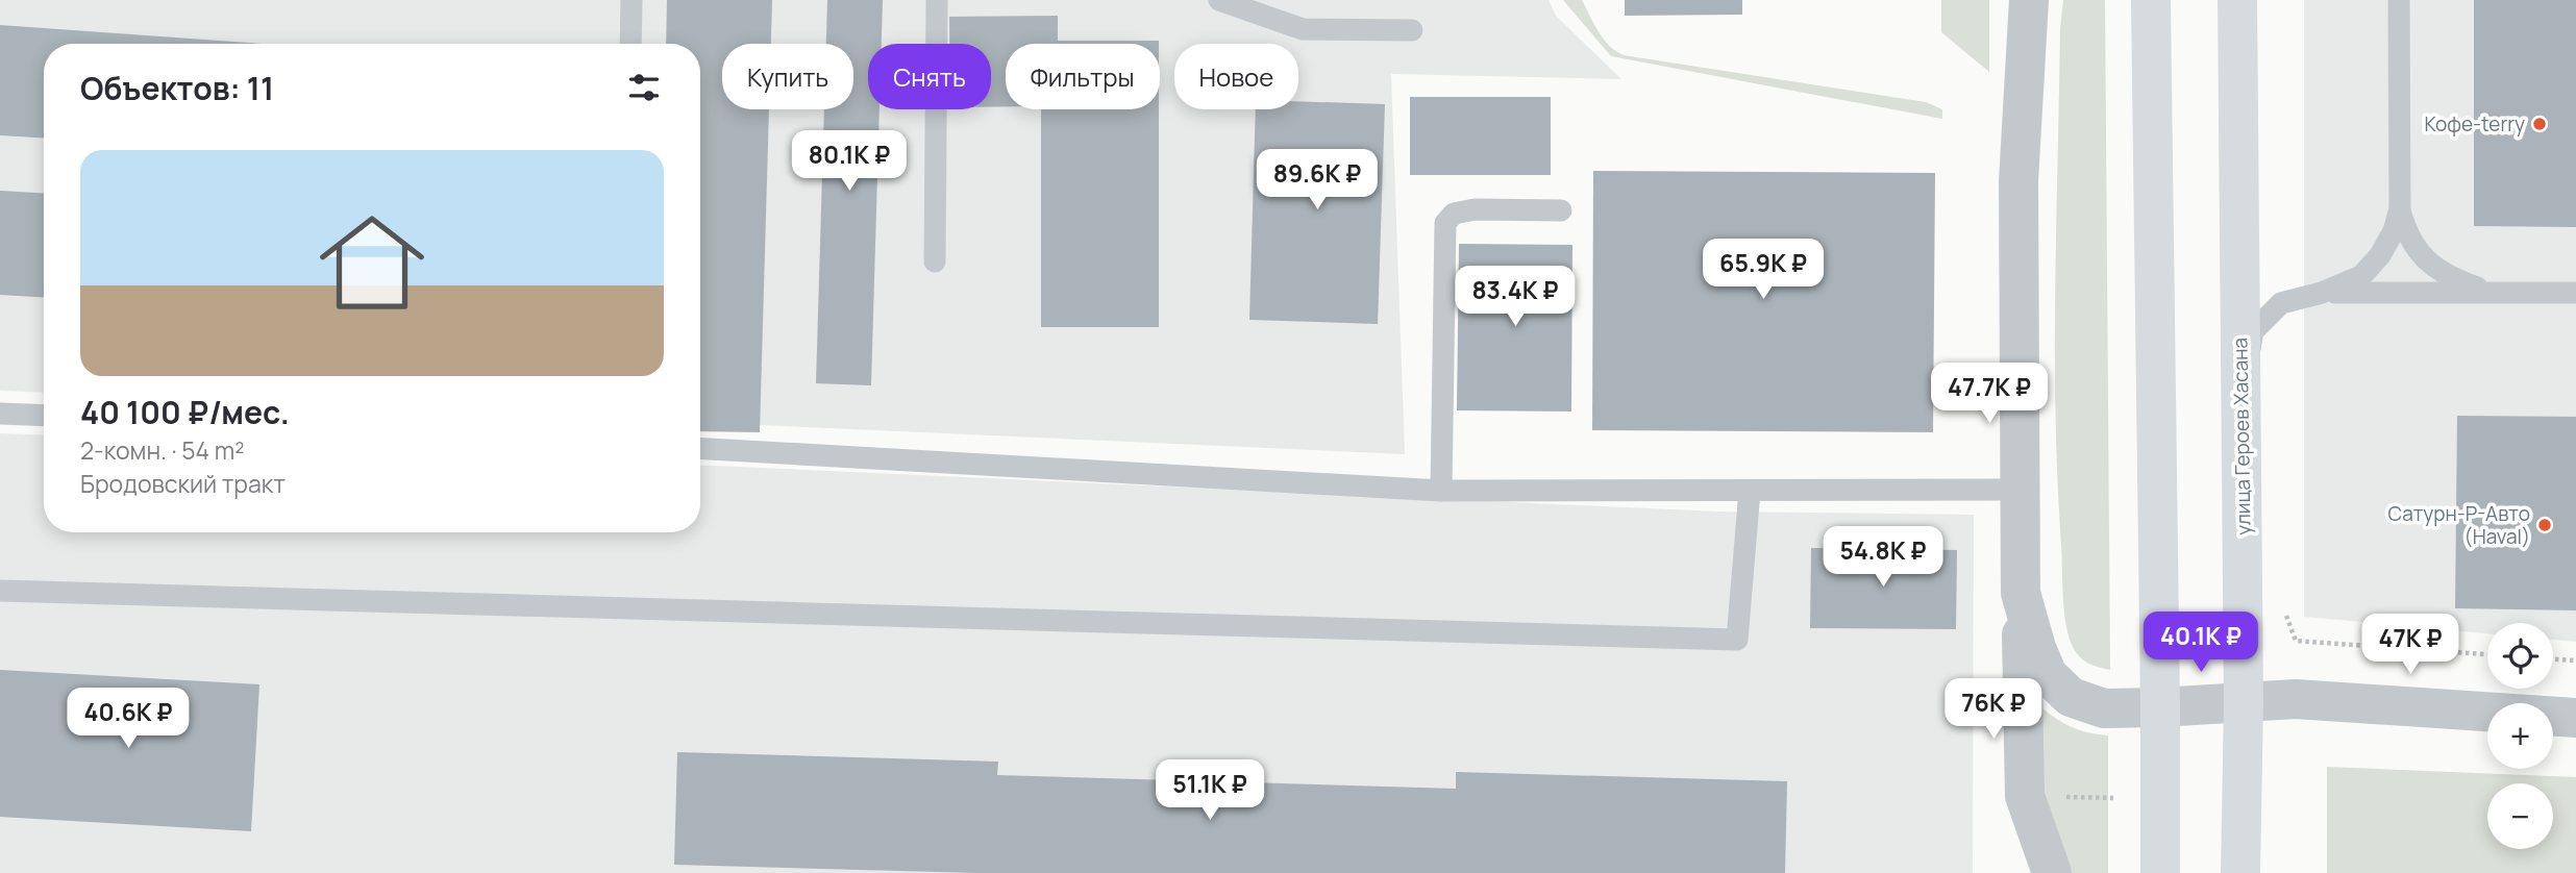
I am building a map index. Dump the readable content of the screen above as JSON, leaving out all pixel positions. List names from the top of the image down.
{
  "streets": {
    "main road": ["улица Героев Хасана"]
  },
  "places": ["Кофе-terry", "Сатурн-Р-Авто (Haval)"],
  "page": {
    "chip": [
      "Купить",
      "Снять",
      "Фильтры",
      "Новое"
    ],
    "heading": "Объектов: 11",
    "price": [
      "80.1K ₽",
      "89.6K ₽",
      "65.9K ₽",
      "83.4K ₽",
      "47.7K ₽",
      "54.8K ₽",
      "40.1K ₽",
      "47K ₽",
      "76K ₽",
      "40.6K ₽",
      "51.1K ₽"
    ],
    "list": [
      {
        "name": "40 100 ₽/мес.",
        "note": "2-комн. · 54 m² · Бродовский тракт"
      }
    ],
    "map_buttons": ["+", "−"]
  }
}
